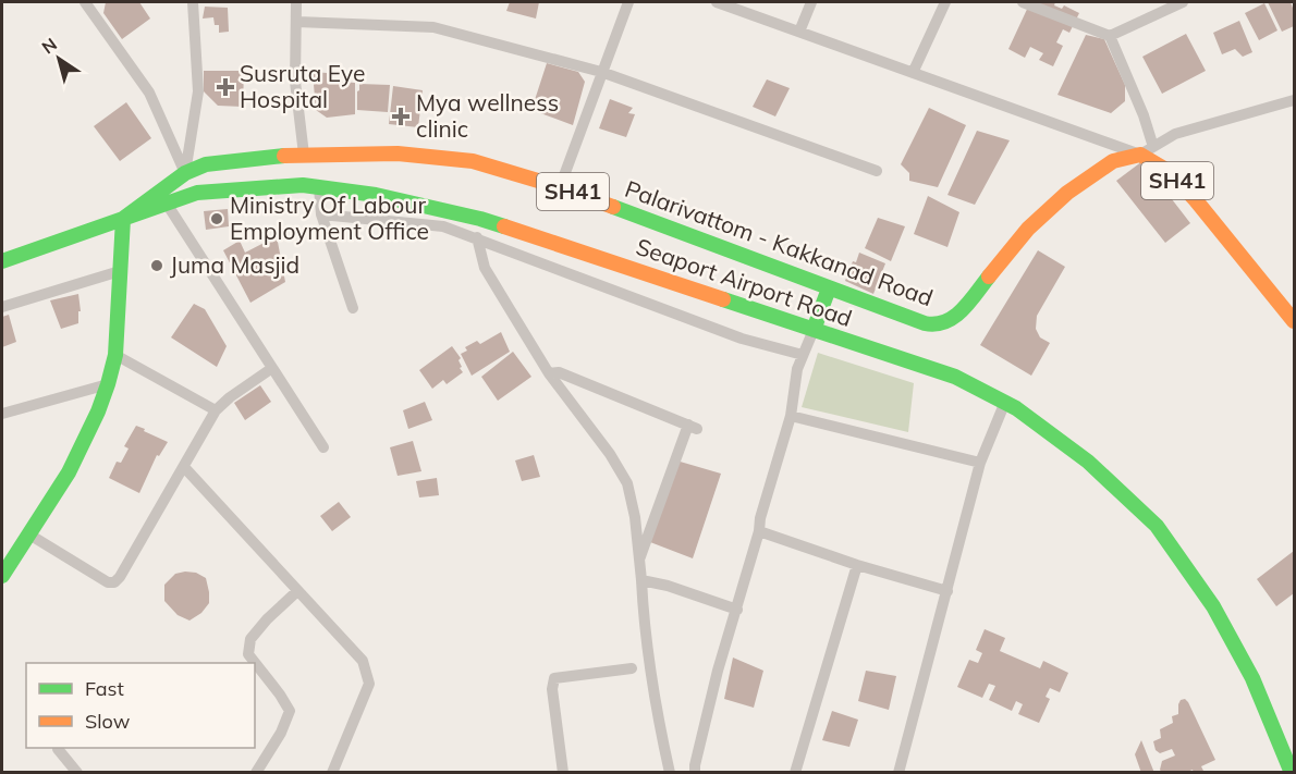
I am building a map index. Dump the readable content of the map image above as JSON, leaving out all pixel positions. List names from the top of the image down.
{
  "streets": {
    "main road": ["SH41", "Palarivattom - Kakkanad Road", "Seaport Airport Road"]
  },
  "crossings": [
    ["SH41", "Palarivattom - Kakkanad Road"],
    ["Palarivattom - Kakkanad Road", "Seaport Airport Road"]
  ],
  "places": {
    "health": ["Susruta Eye Hospital", "Mya wellness clinic"],
    "other": ["Ministry Of Labour Employment Office", "Juma Masjid"]
  },
  "legend": ["Fast", "Slow"],
  "north": "top left"
}
